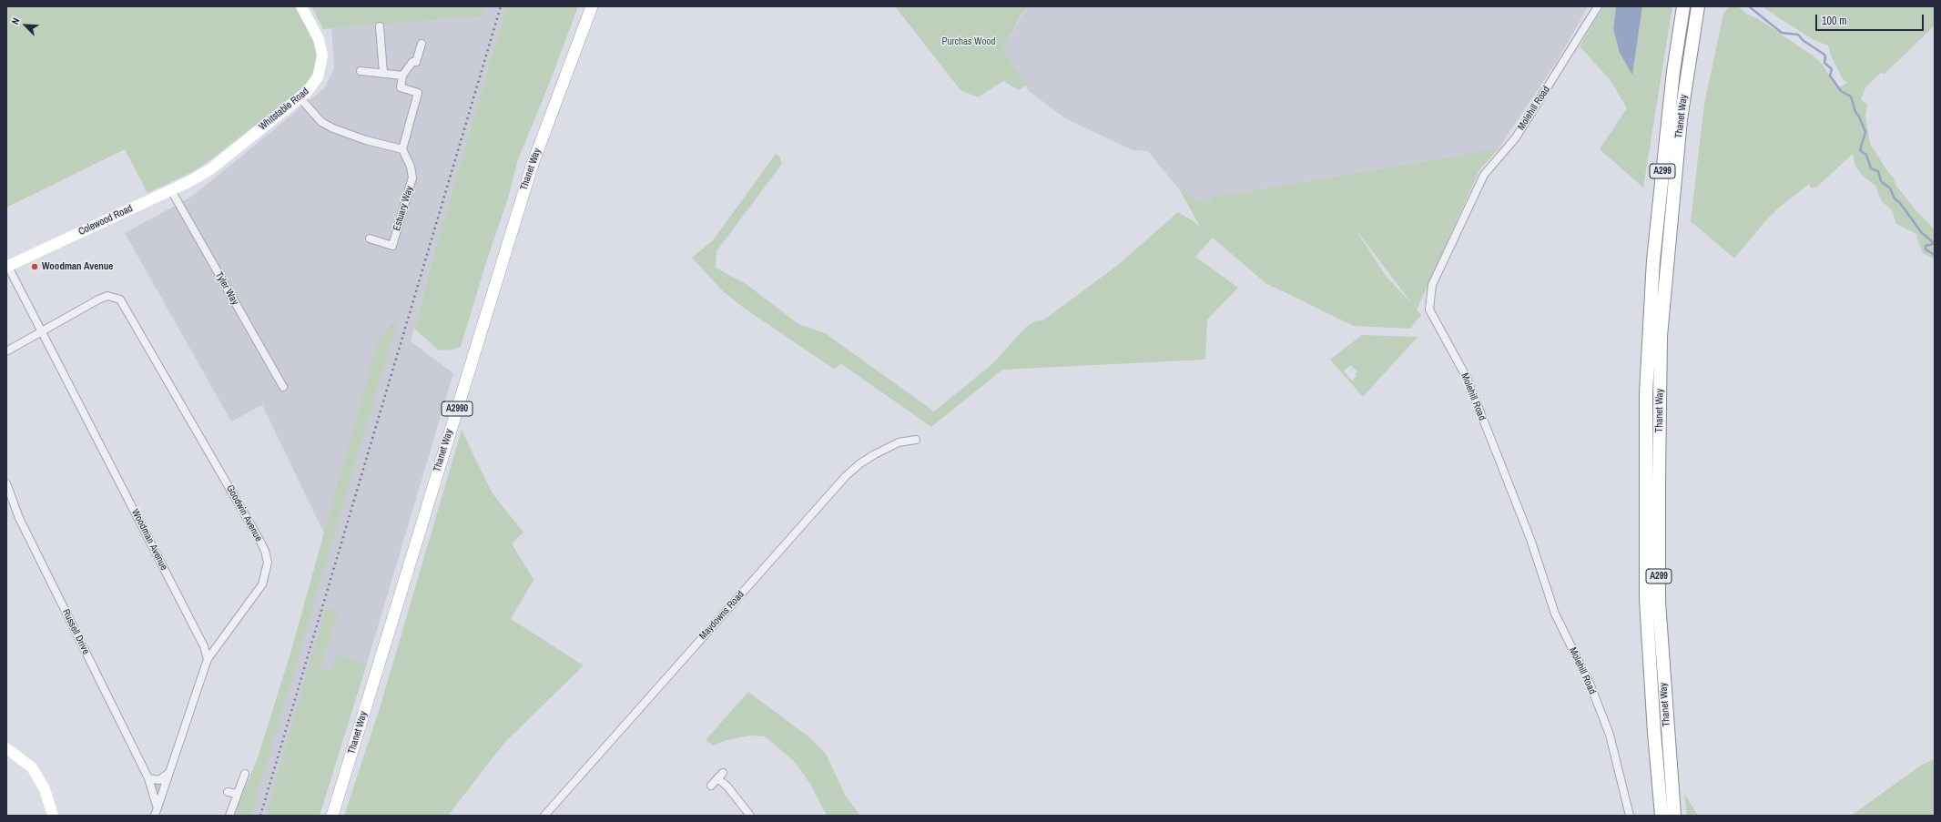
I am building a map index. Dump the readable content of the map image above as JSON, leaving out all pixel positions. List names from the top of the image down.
{
  "streets": {
    "highway": ["Thanet Way", "A299"],
    "main road": ["Whitstable Road", "Colewood Road", "A2990"],
    "street": [
      "Molehill Road",
      "Estuary Way",
      "Tyler Way",
      "Goodwin Avenue",
      "Woodman Avenue",
      "Maydowns Road",
      "Russell Drive"
    ]
  },
  "crossings": [
    ["Whitstable Road", "Colewood Road"],
    ["Colewood Road", "Tyler Way"],
    ["Colewood Road", "Woodman Avenue"],
    ["Goodwin Avenue", "Woodman Avenue"],
    ["Goodwin Avenue", "Russell Drive"]
  ],
  "parks": ["Purchas Wood"],
  "places": ["Woodman Avenue"],
  "scale_bar": "100 m",
  "north": "top left"
}
